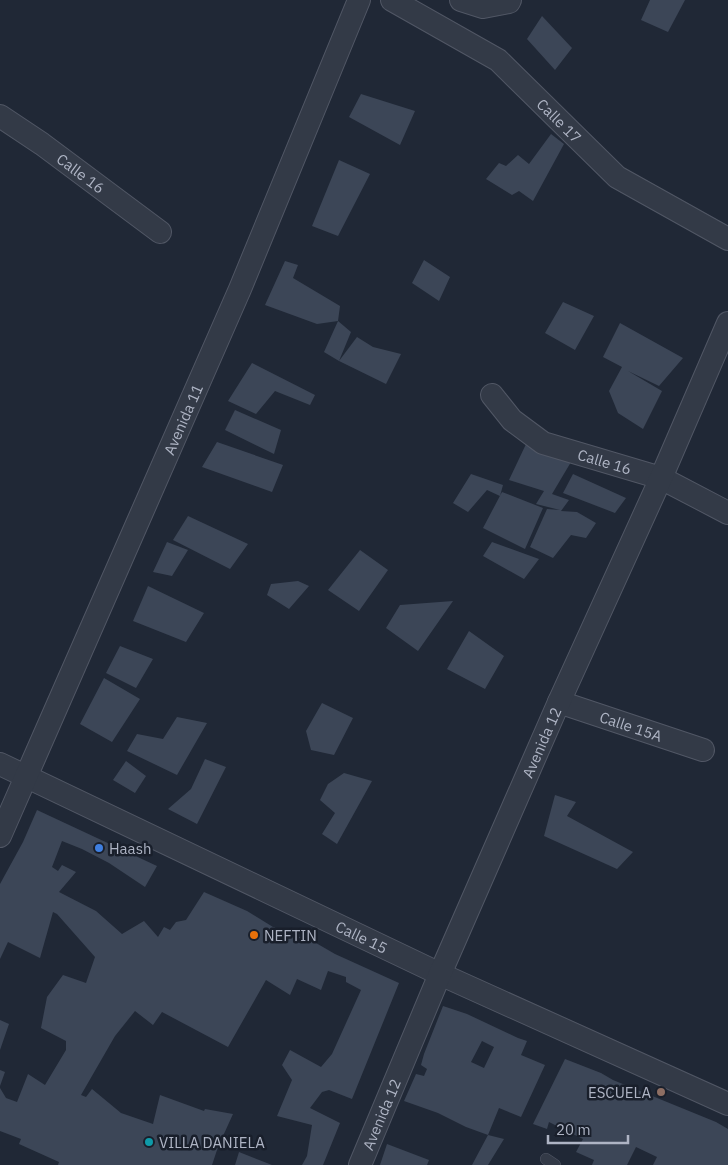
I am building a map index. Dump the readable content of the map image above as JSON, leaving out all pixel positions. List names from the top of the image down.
{
  "streets": {
    "street": [
      "Calle 17",
      "Calle 16",
      "Avenida 11",
      "Calle 15A",
      "Avenida 12",
      "Calle 15"
    ]
  },
  "crossings": [
    ["Calle 16", "Avenida 12"],
    ["Avenida 11", "Calle 15"],
    ["Calle 15A", "Avenida 12"],
    ["Avenida 12", "Calle 15"]
  ],
  "places": [
    "Haash",
    "NEFTIN",
    "ESCUELA",
    "VILLA DANIELA"
  ],
  "scale_bar": "20 m"
}
